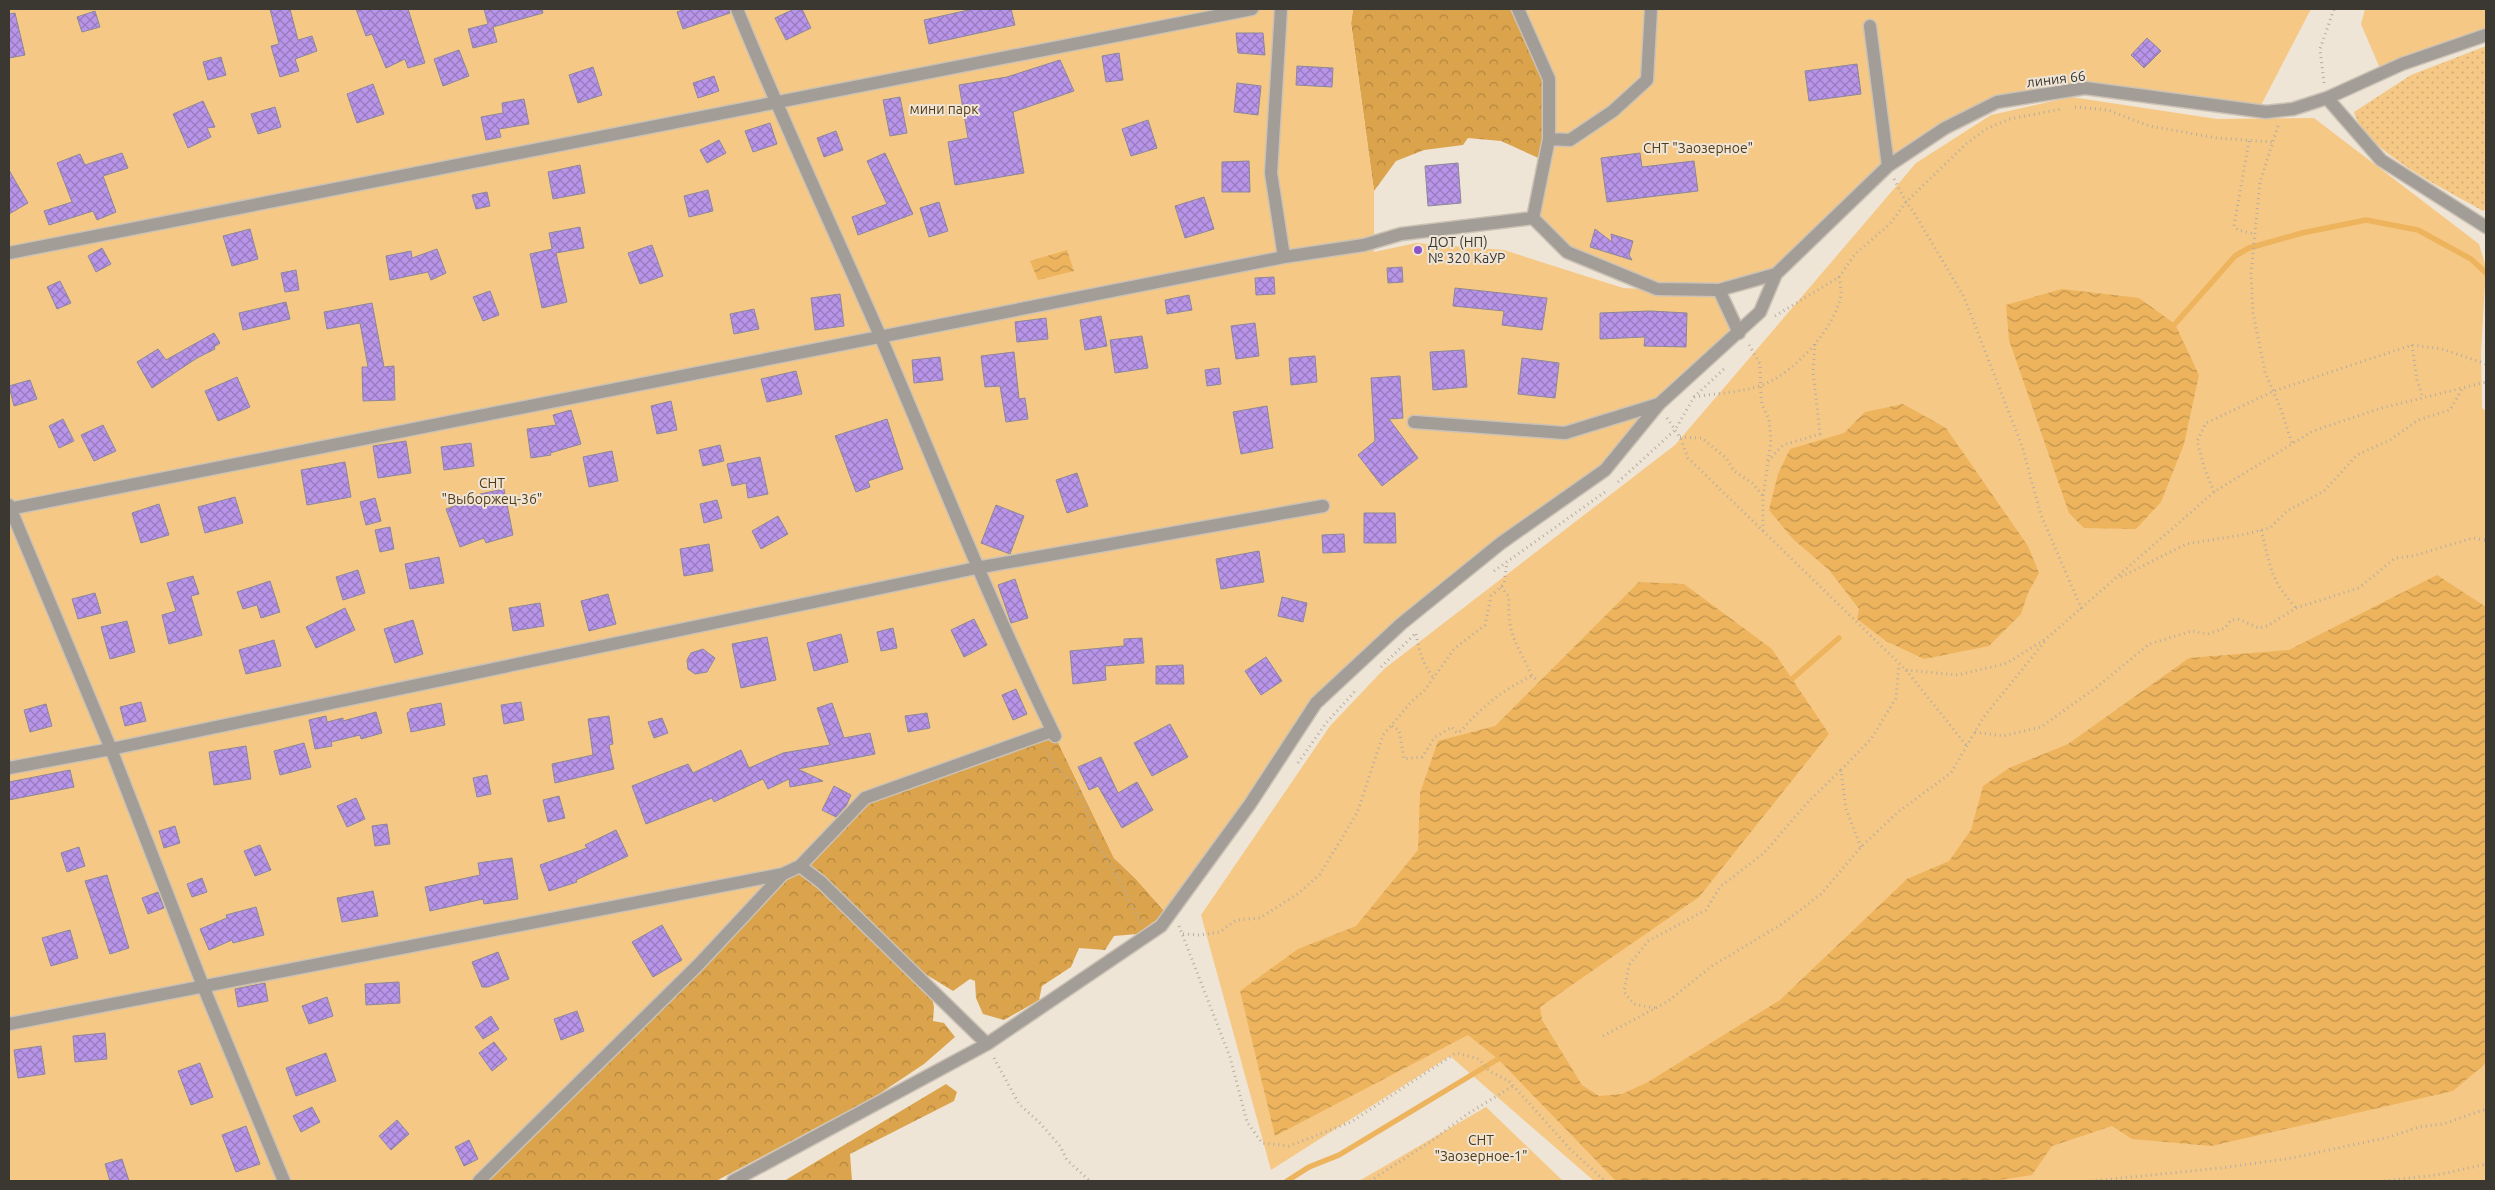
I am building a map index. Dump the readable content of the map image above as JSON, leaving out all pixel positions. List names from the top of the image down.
{
  "streets": {
    "street": ["линия 66"]
  },
  "parks": [
    "мини парк",
    "СНТ \"Заозерное\"",
    "СНТ \"Выборжец-36\"",
    "СНТ \"Заозерное-1\""
  ],
  "places": ["ДОТ (НП) № 320 КаУР"]
}
